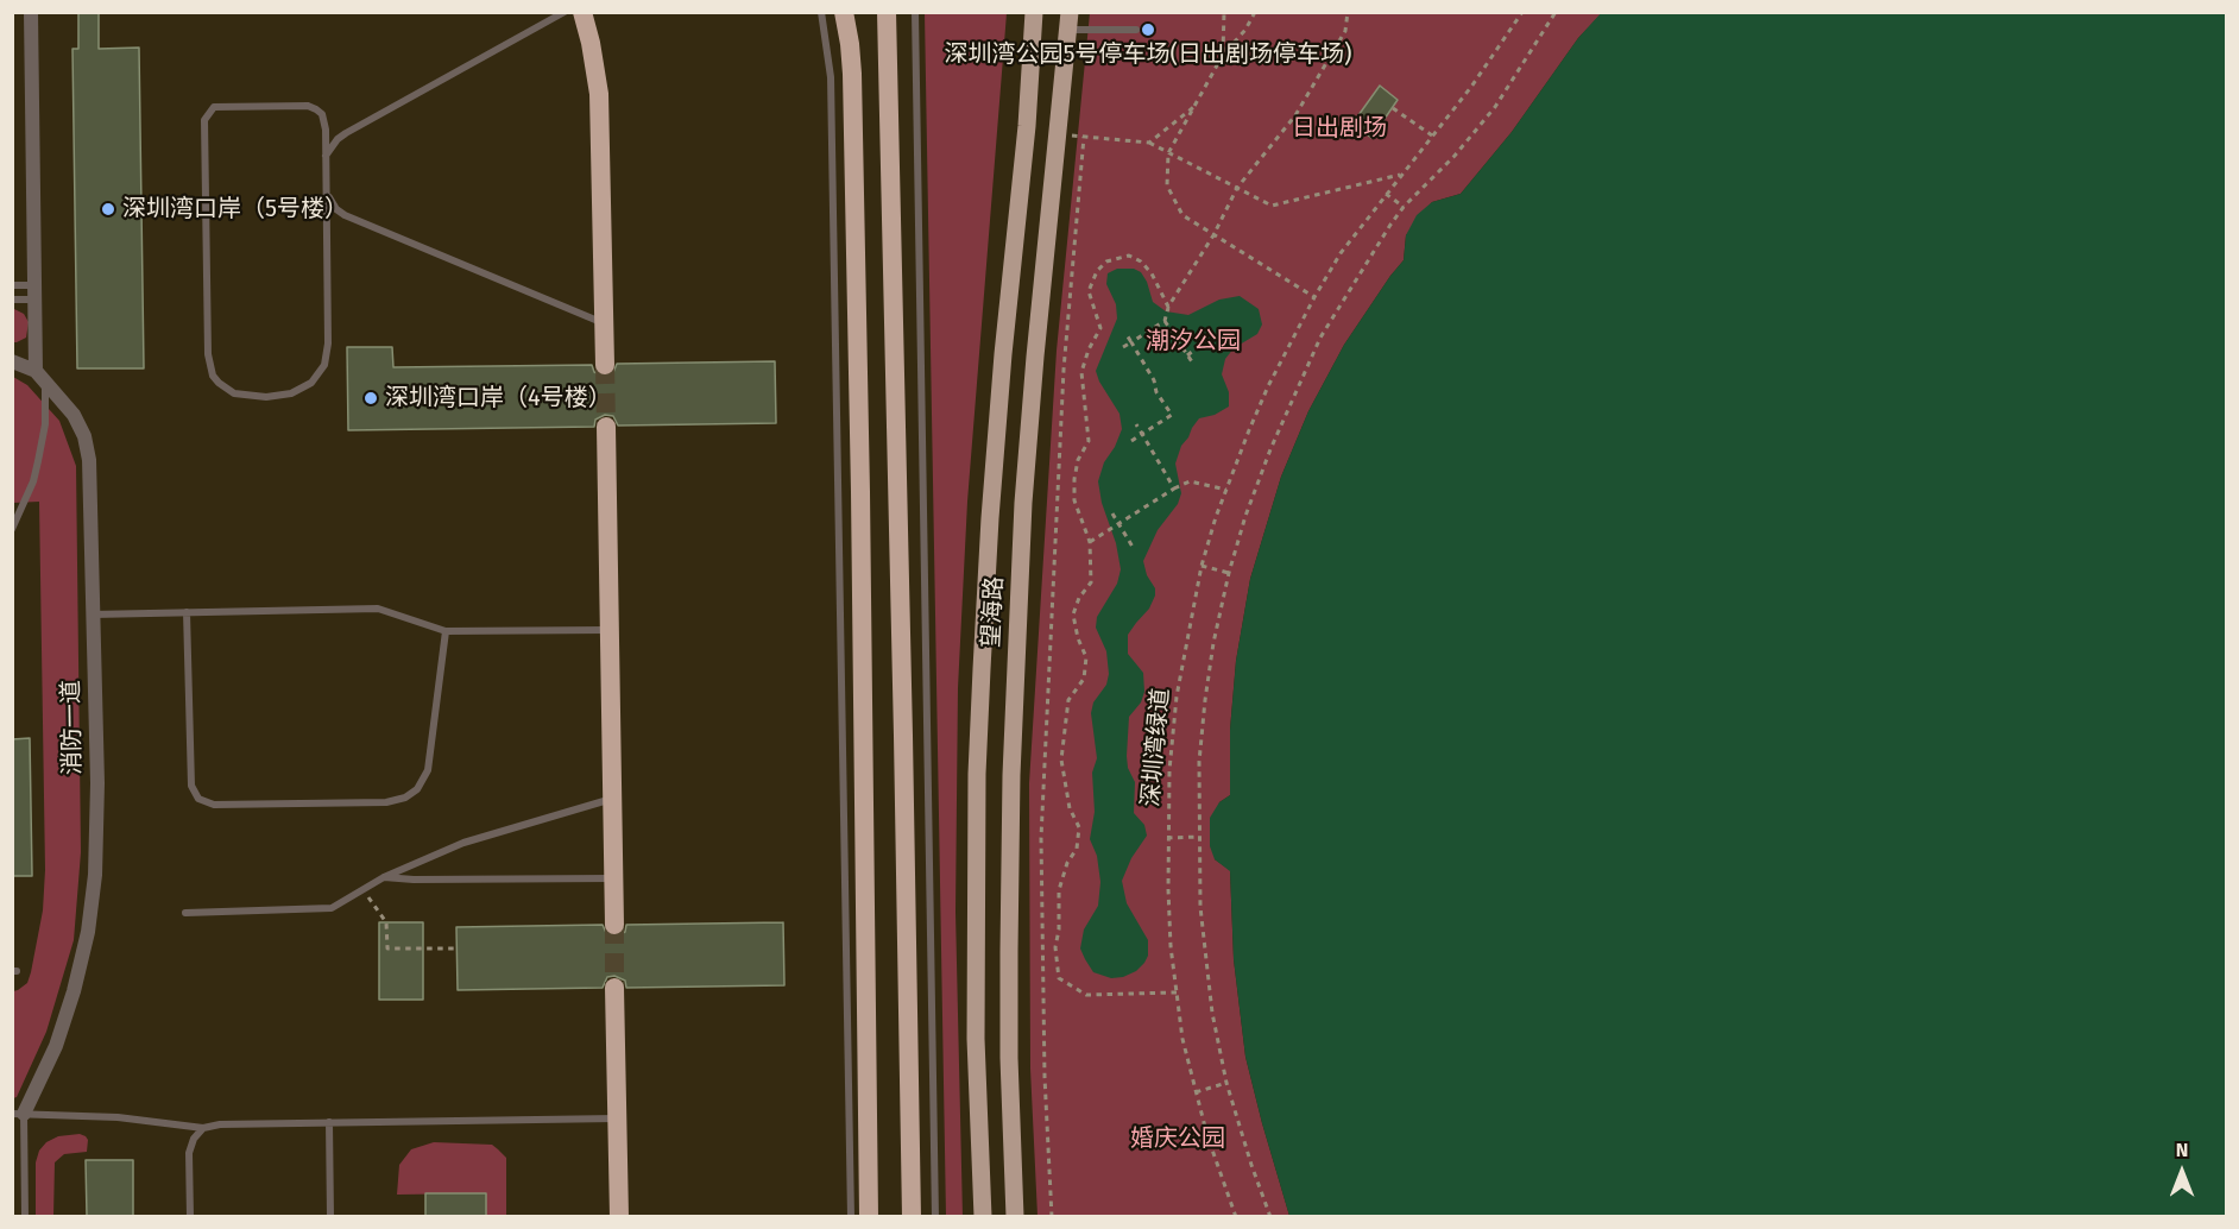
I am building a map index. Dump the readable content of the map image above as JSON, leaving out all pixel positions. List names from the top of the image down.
{
  "streets": {
    "main road": ["望海路"],
    "street": ["消防一道"],
    "path": ["深圳湾绿道"]
  },
  "parks": ["日出剧场", "潮汐公园", "婚庆公园"],
  "places": ["深圳湾公园5号停车场(日出剧场停车场)", "深圳湾口岸（5号楼）", "深圳湾口岸（4号楼）"],
  "north": "top"
}
